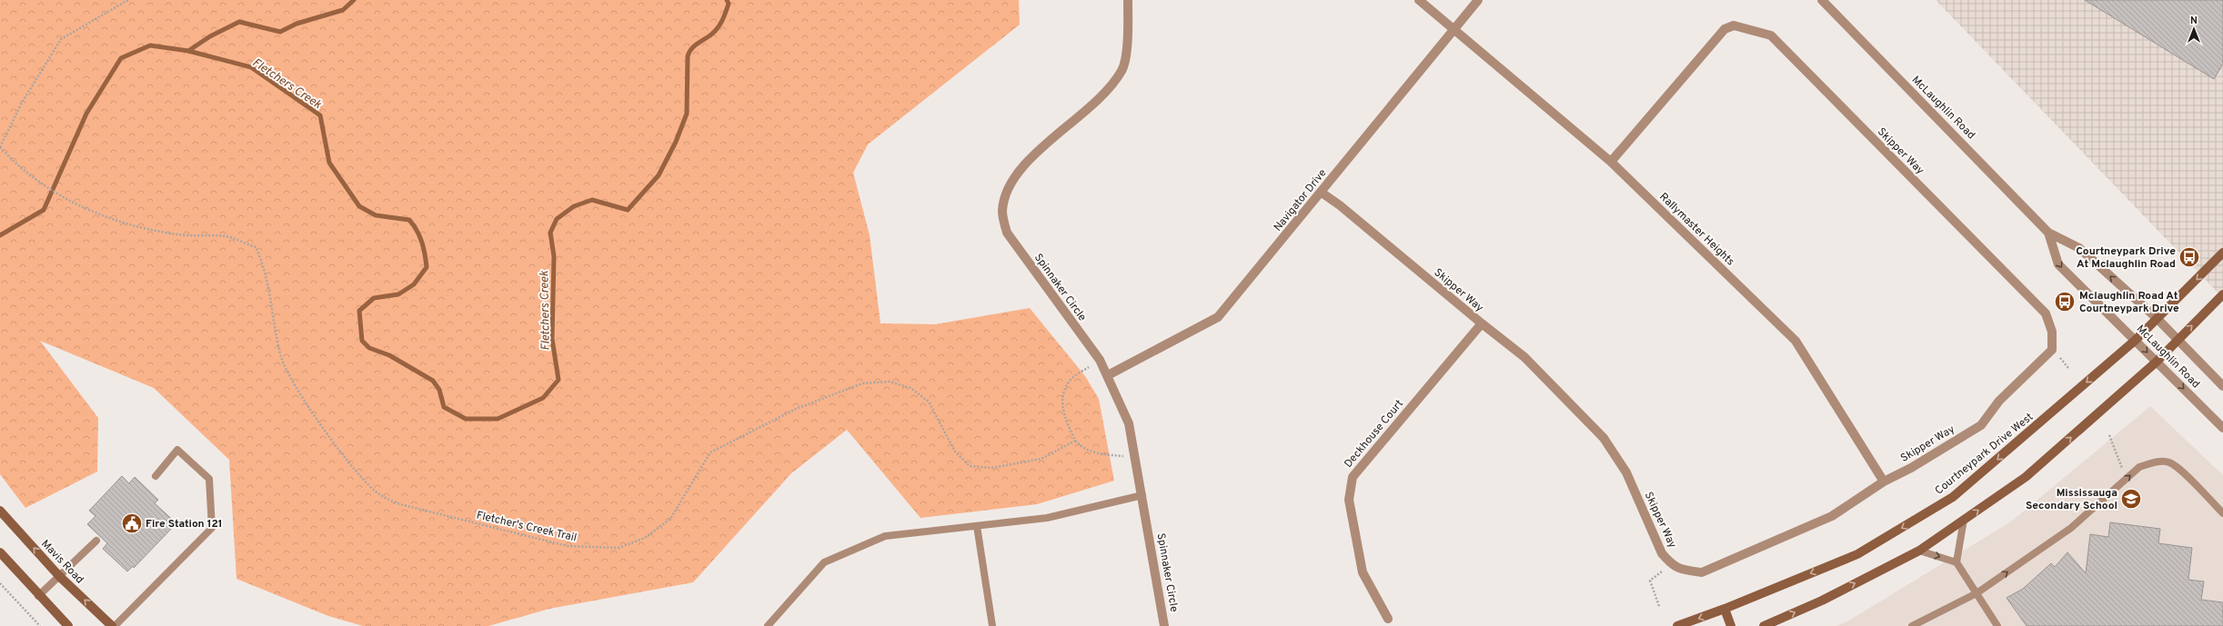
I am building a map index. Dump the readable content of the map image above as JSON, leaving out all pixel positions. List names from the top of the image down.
{
  "streets": {
    "main road": ["Courtneypark Drive West", "Mavis Road"],
    "street": [
      "McLaughlin Road",
      "Skipper Way",
      "Navigator Drive",
      "Rallymaster Heights",
      "Spinnaker Circle",
      "Deckhouse Court"
    ],
    "path": ["Fletcher's Creek Trail"]
  },
  "crossings": [
    ["McLaughlin Road", "Courtneypark Drive West"],
    ["Skipper Way", "Navigator Drive"],
    ["Skipper Way", "Rallymaster Heights"],
    ["Skipper Way", "Deckhouse Court"],
    ["Navigator Drive", "Rallymaster Heights"],
    ["Navigator Drive", "Spinnaker Circle"]
  ],
  "water": ["Fletchers Creek"],
  "places": {
    "bus stop": ["Courtneypark Drive At Mclaughlin Road", "Mclaughlin Road At Courtneypark Drive"],
    "school or university": ["Mississauga Secondary School"],
    "public building": ["Fire Station 121"]
  },
  "north": "top"
}
